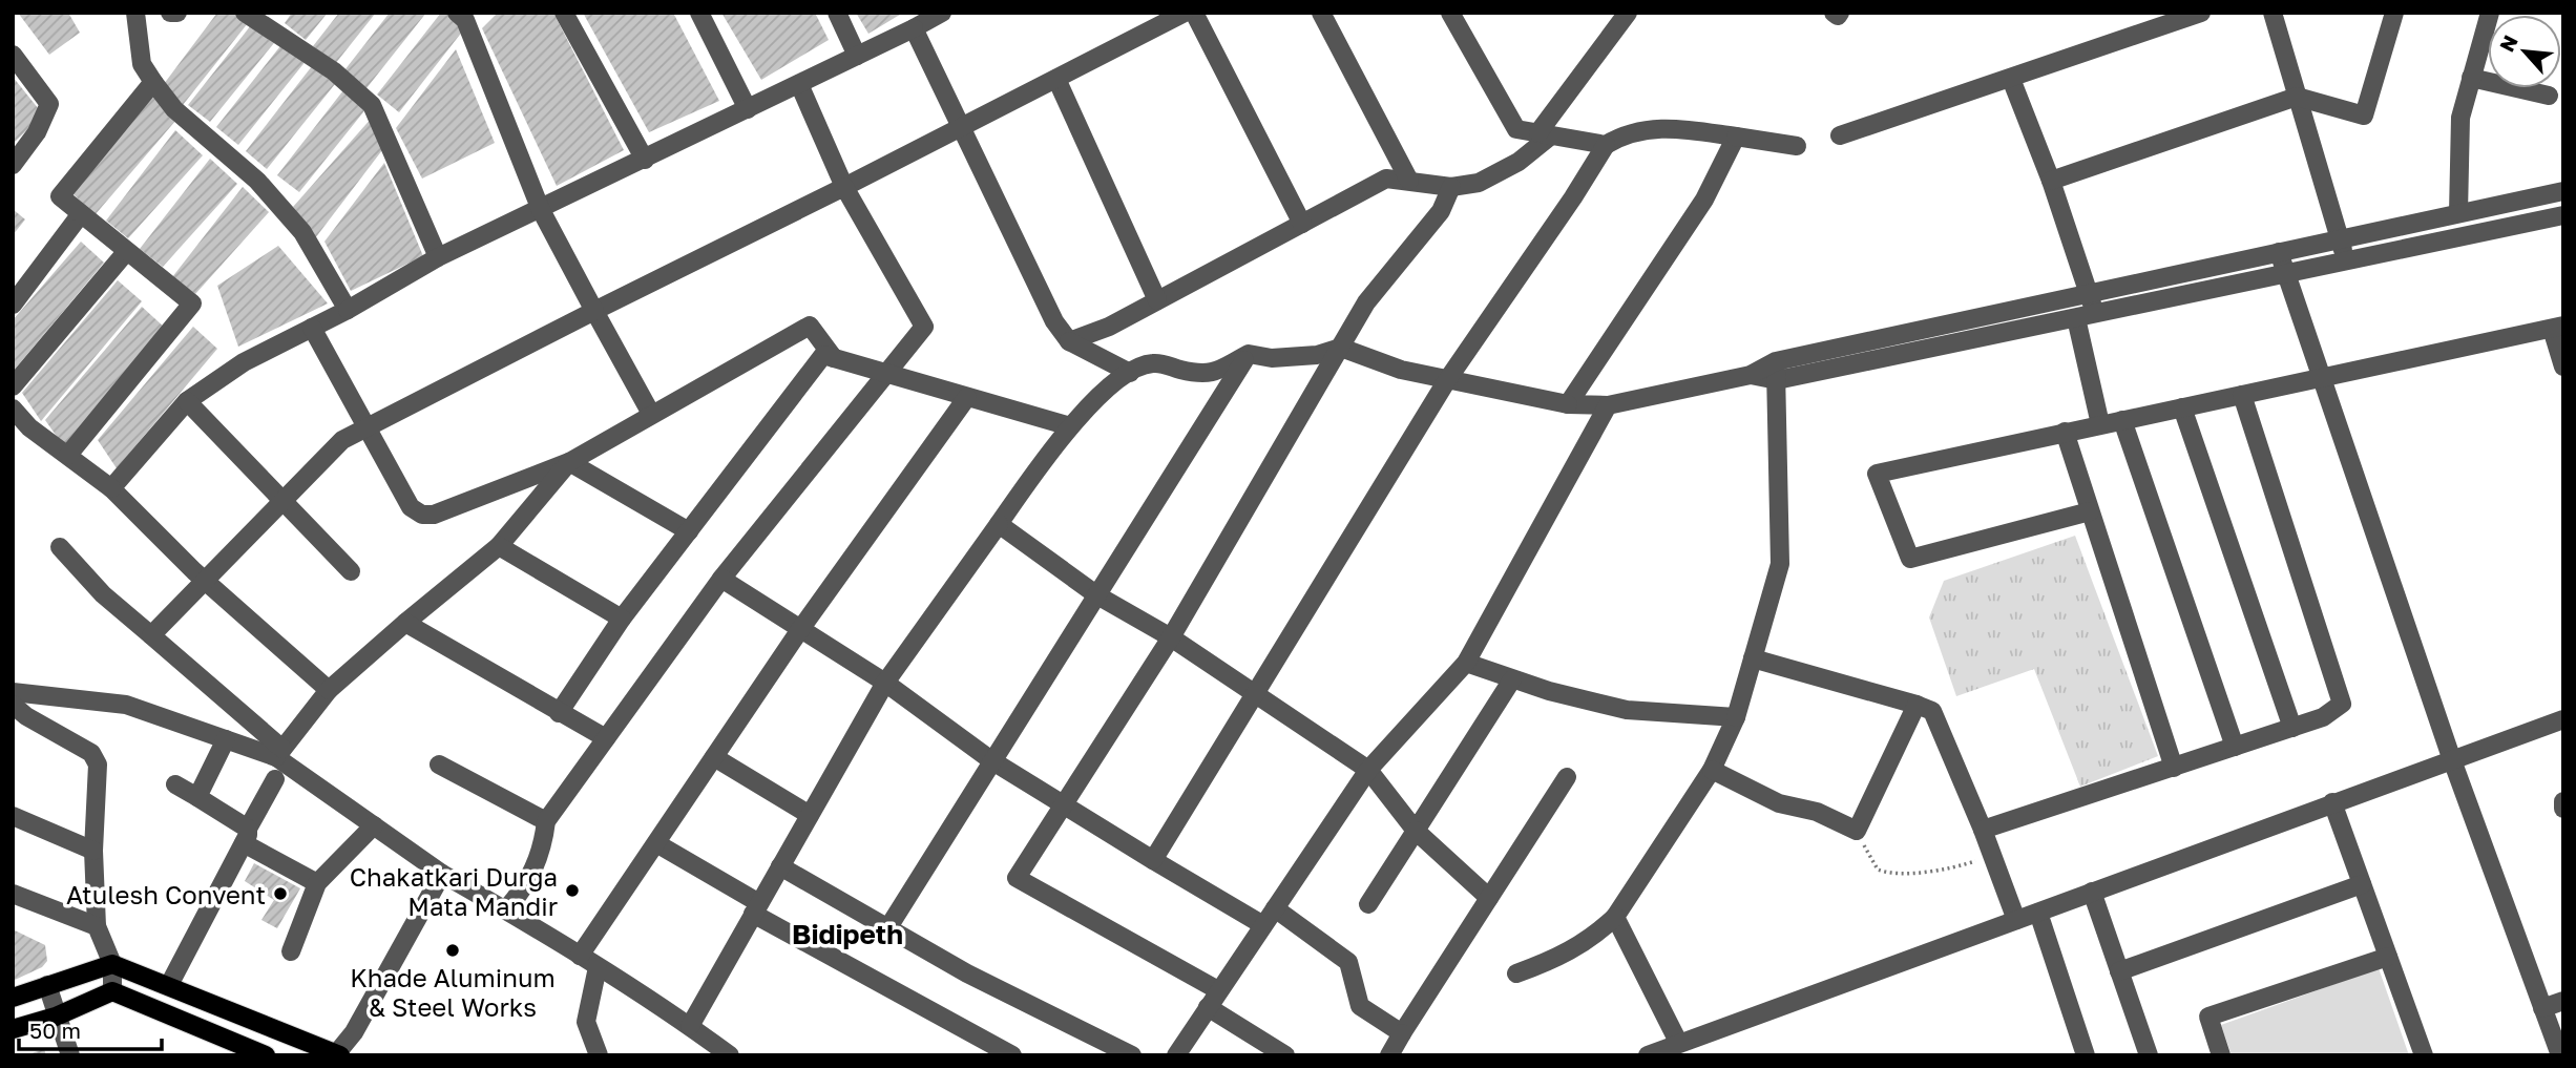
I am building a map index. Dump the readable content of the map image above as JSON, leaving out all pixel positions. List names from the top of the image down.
{
  "districts": ["Bidipeth"],
  "places": ["Chakatkari Durga Mata Mandir", "Atulesh Convent", "Khade Aluminum & Steel Works"],
  "scale_bar": "50 m",
  "north": "top left"
}
